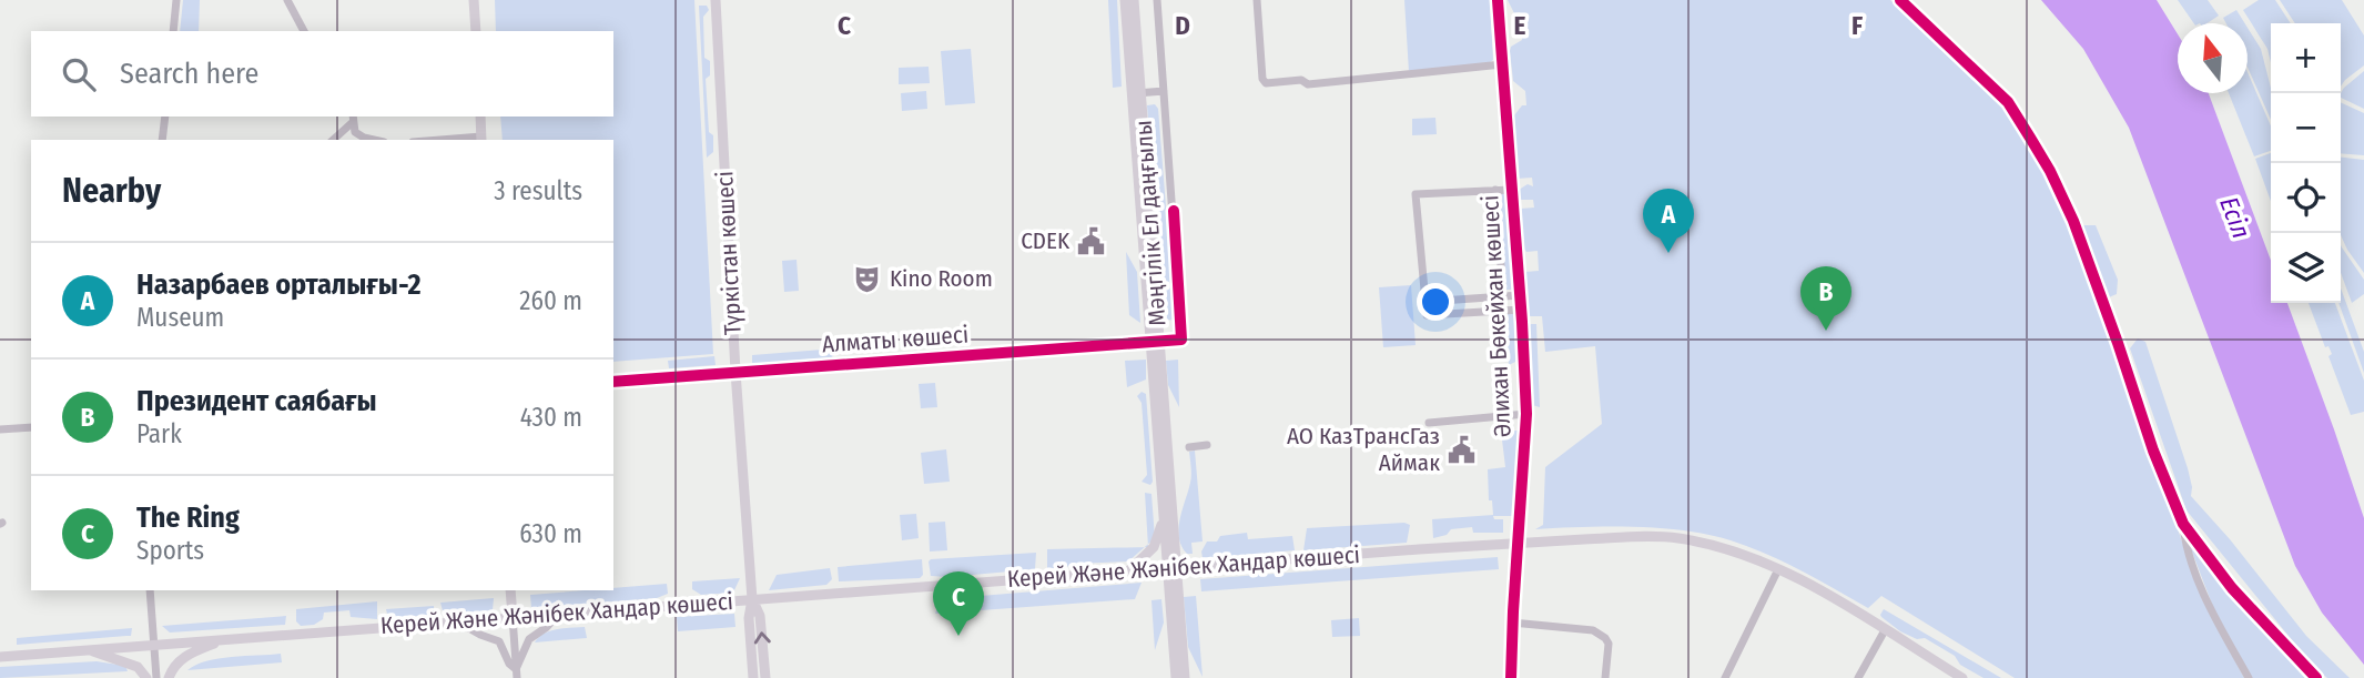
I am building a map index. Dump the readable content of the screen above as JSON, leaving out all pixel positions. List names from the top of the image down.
{
  "streets": {
    "main road": ["Мәңгілік Ел даңғылы", "Түркістан көшесі", "Керей Және Жәнібек Хандар көшесі"],
    "street": ["Әлихан Бөкейхан көшесі", "Алматы көшесі"]
  },
  "crossings": [
    ["Мәңгілік Ел даңғылы", "Алматы көшесі"],
    ["Мәңгілік Ел даңғылы", "Керей Және Жәнібек Хандар көшесі"],
    ["Түркістан көшесі", "Алматы көшесі"],
    ["Түркістан көшесі", "Керей Және Жәнібек Хандар көшесі"],
    ["Әлихан Бөкейхан көшесі", "Керей Және Жәнібек Хандар көшесі"]
  ],
  "water": ["Есіл"],
  "places": {
    "public building": ["CDEK", "АО КазТрансГаз Аймак"],
    "theatre": ["Kino Room"]
  },
  "north": "top",
  "page": {
    "map_buttons": ["+", "−"],
    "search": "Search here",
    "heading": ["Nearby", "3 results"],
    "pins": ["A", "B", "C"],
    "list": [
      {
        "mark": "A",
        "name": "Назарбаев орталығы-2",
        "note": "Museum",
        "value": "260 m"
      },
      {
        "mark": "B",
        "name": "Президент саябағы",
        "note": "Park",
        "value": "430 m"
      },
      {
        "mark": "C",
        "name": "The Ring",
        "note": "Sports",
        "value": "630 m"
      }
    ]
  },
  "grid": {
    "columns": [
      "C",
      "D",
      "E",
      "F"
    ]
  }
}
